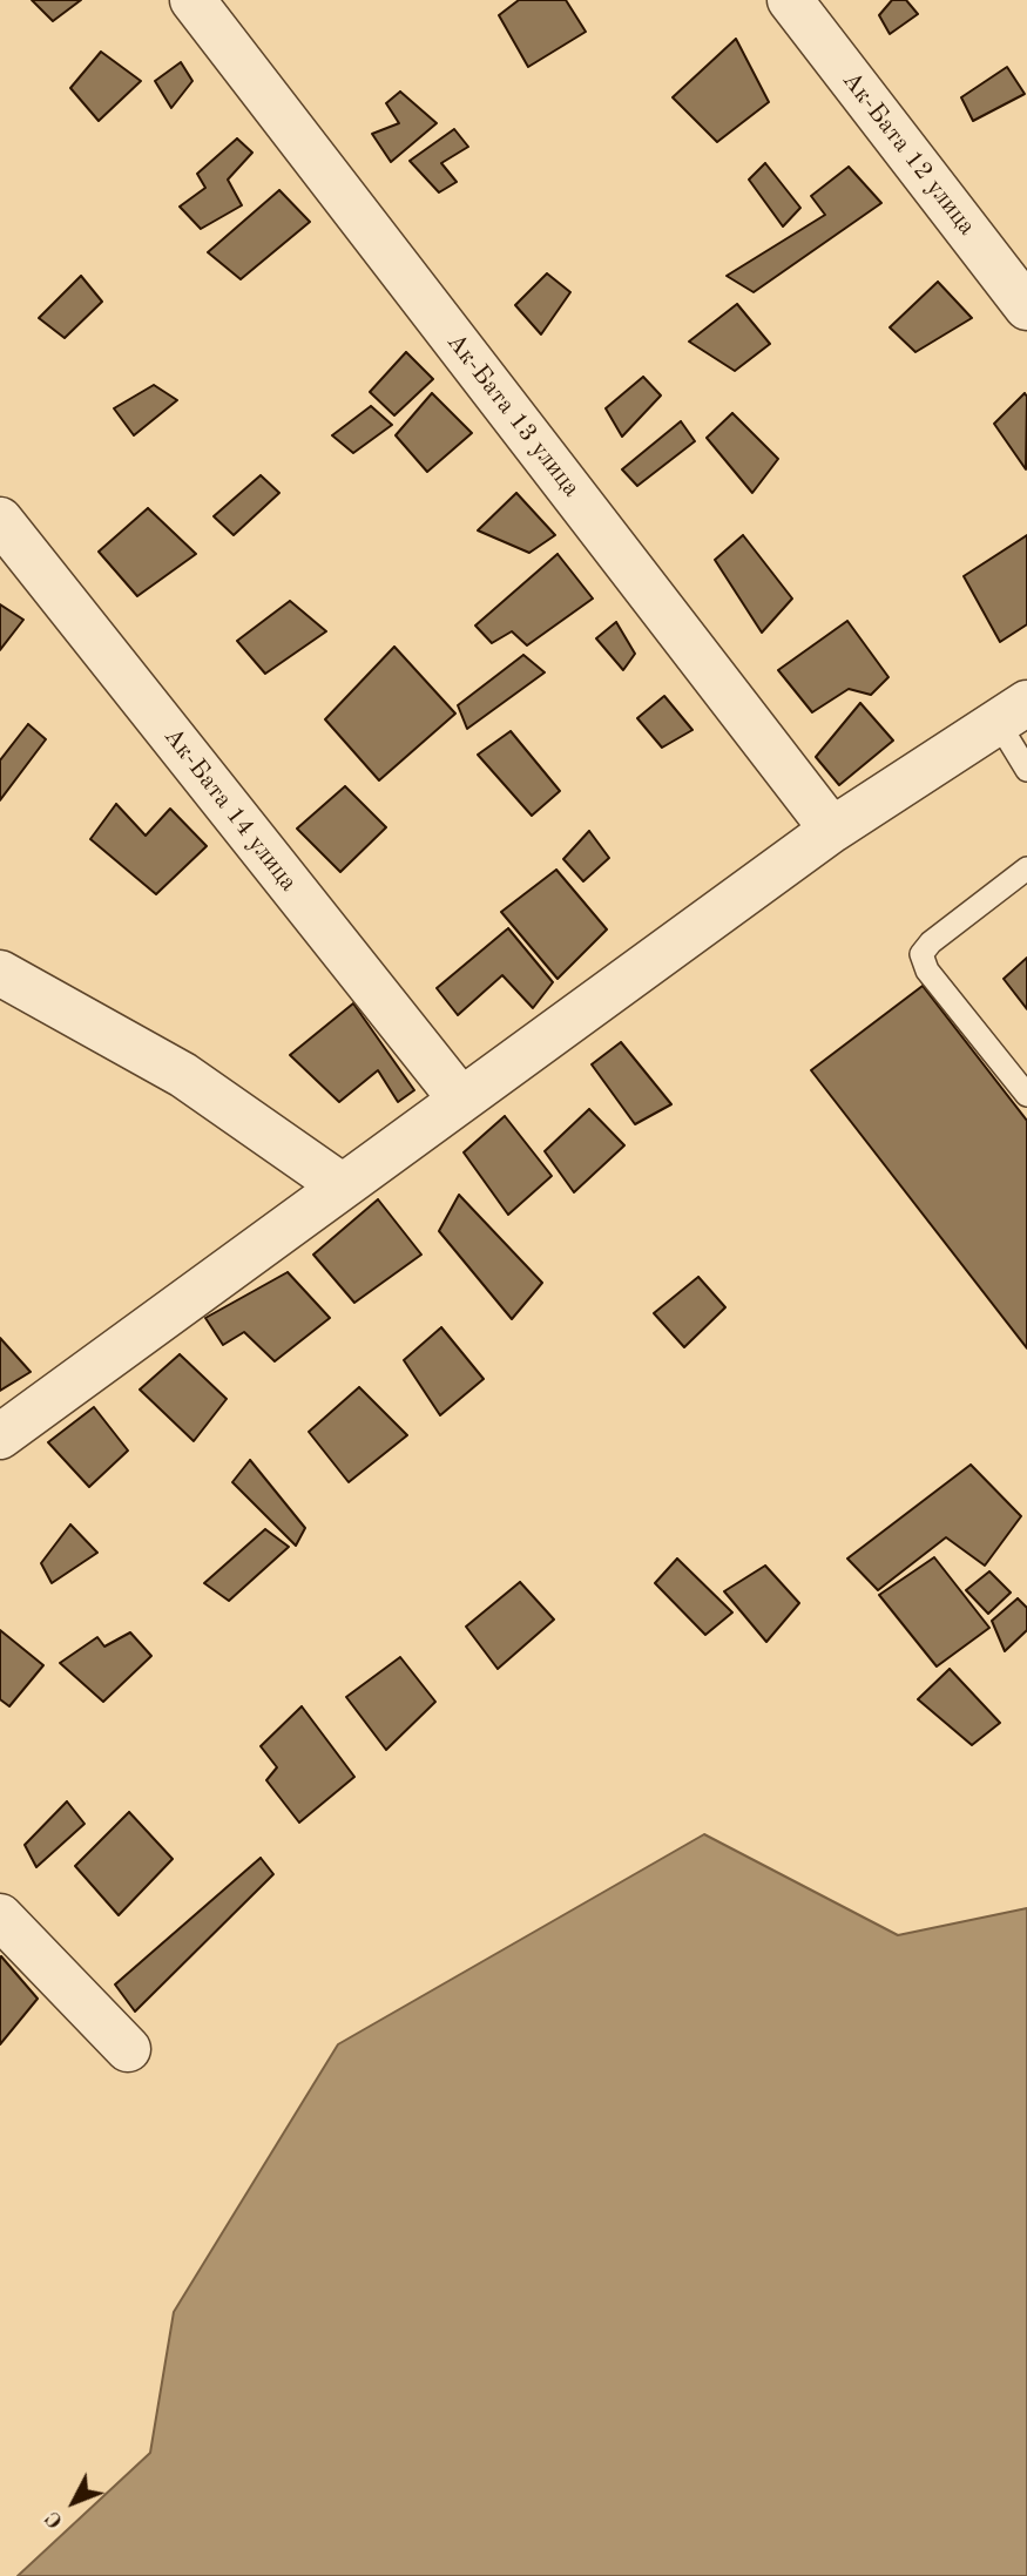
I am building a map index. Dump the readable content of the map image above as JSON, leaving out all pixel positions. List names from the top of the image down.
{
  "streets": {
    "street": ["Ак-Бата 12 улица", "Ак-Бата 13 улица", "Ак-Бата 14 улица"]
  },
  "north": "bottom left"
}
